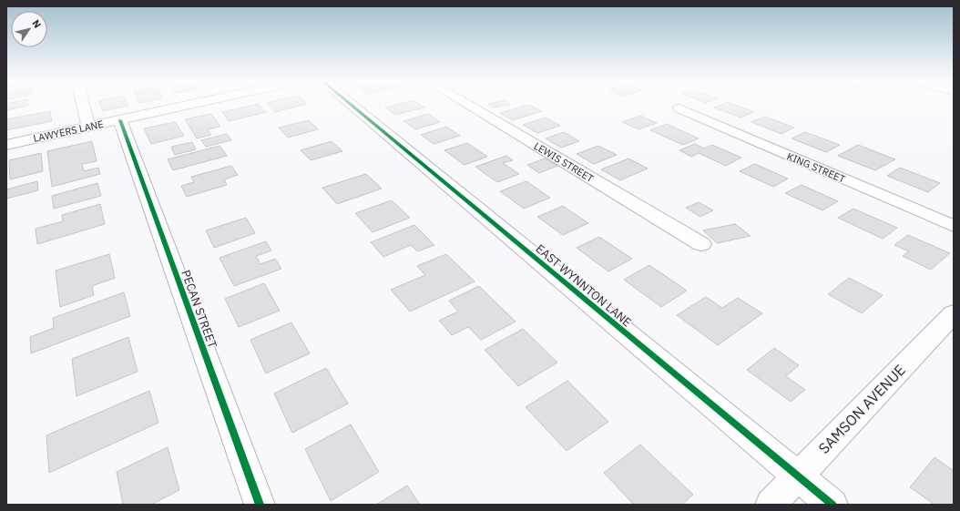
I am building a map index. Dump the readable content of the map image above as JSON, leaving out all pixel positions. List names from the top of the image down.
{
  "streets": {
    "street": [
      "LAWYERS LANE",
      "LEWIS STREET",
      "KING STREET",
      "EAST WYNNTON LANE",
      "PECAN STREET",
      "SAMSON AVENUE"
    ]
  },
  "crossings": [
    ["LAWYERS LANE", "PECAN STREET"],
    ["EAST WYNNTON LANE", "SAMSON AVENUE"]
  ],
  "north": "top right"
}
